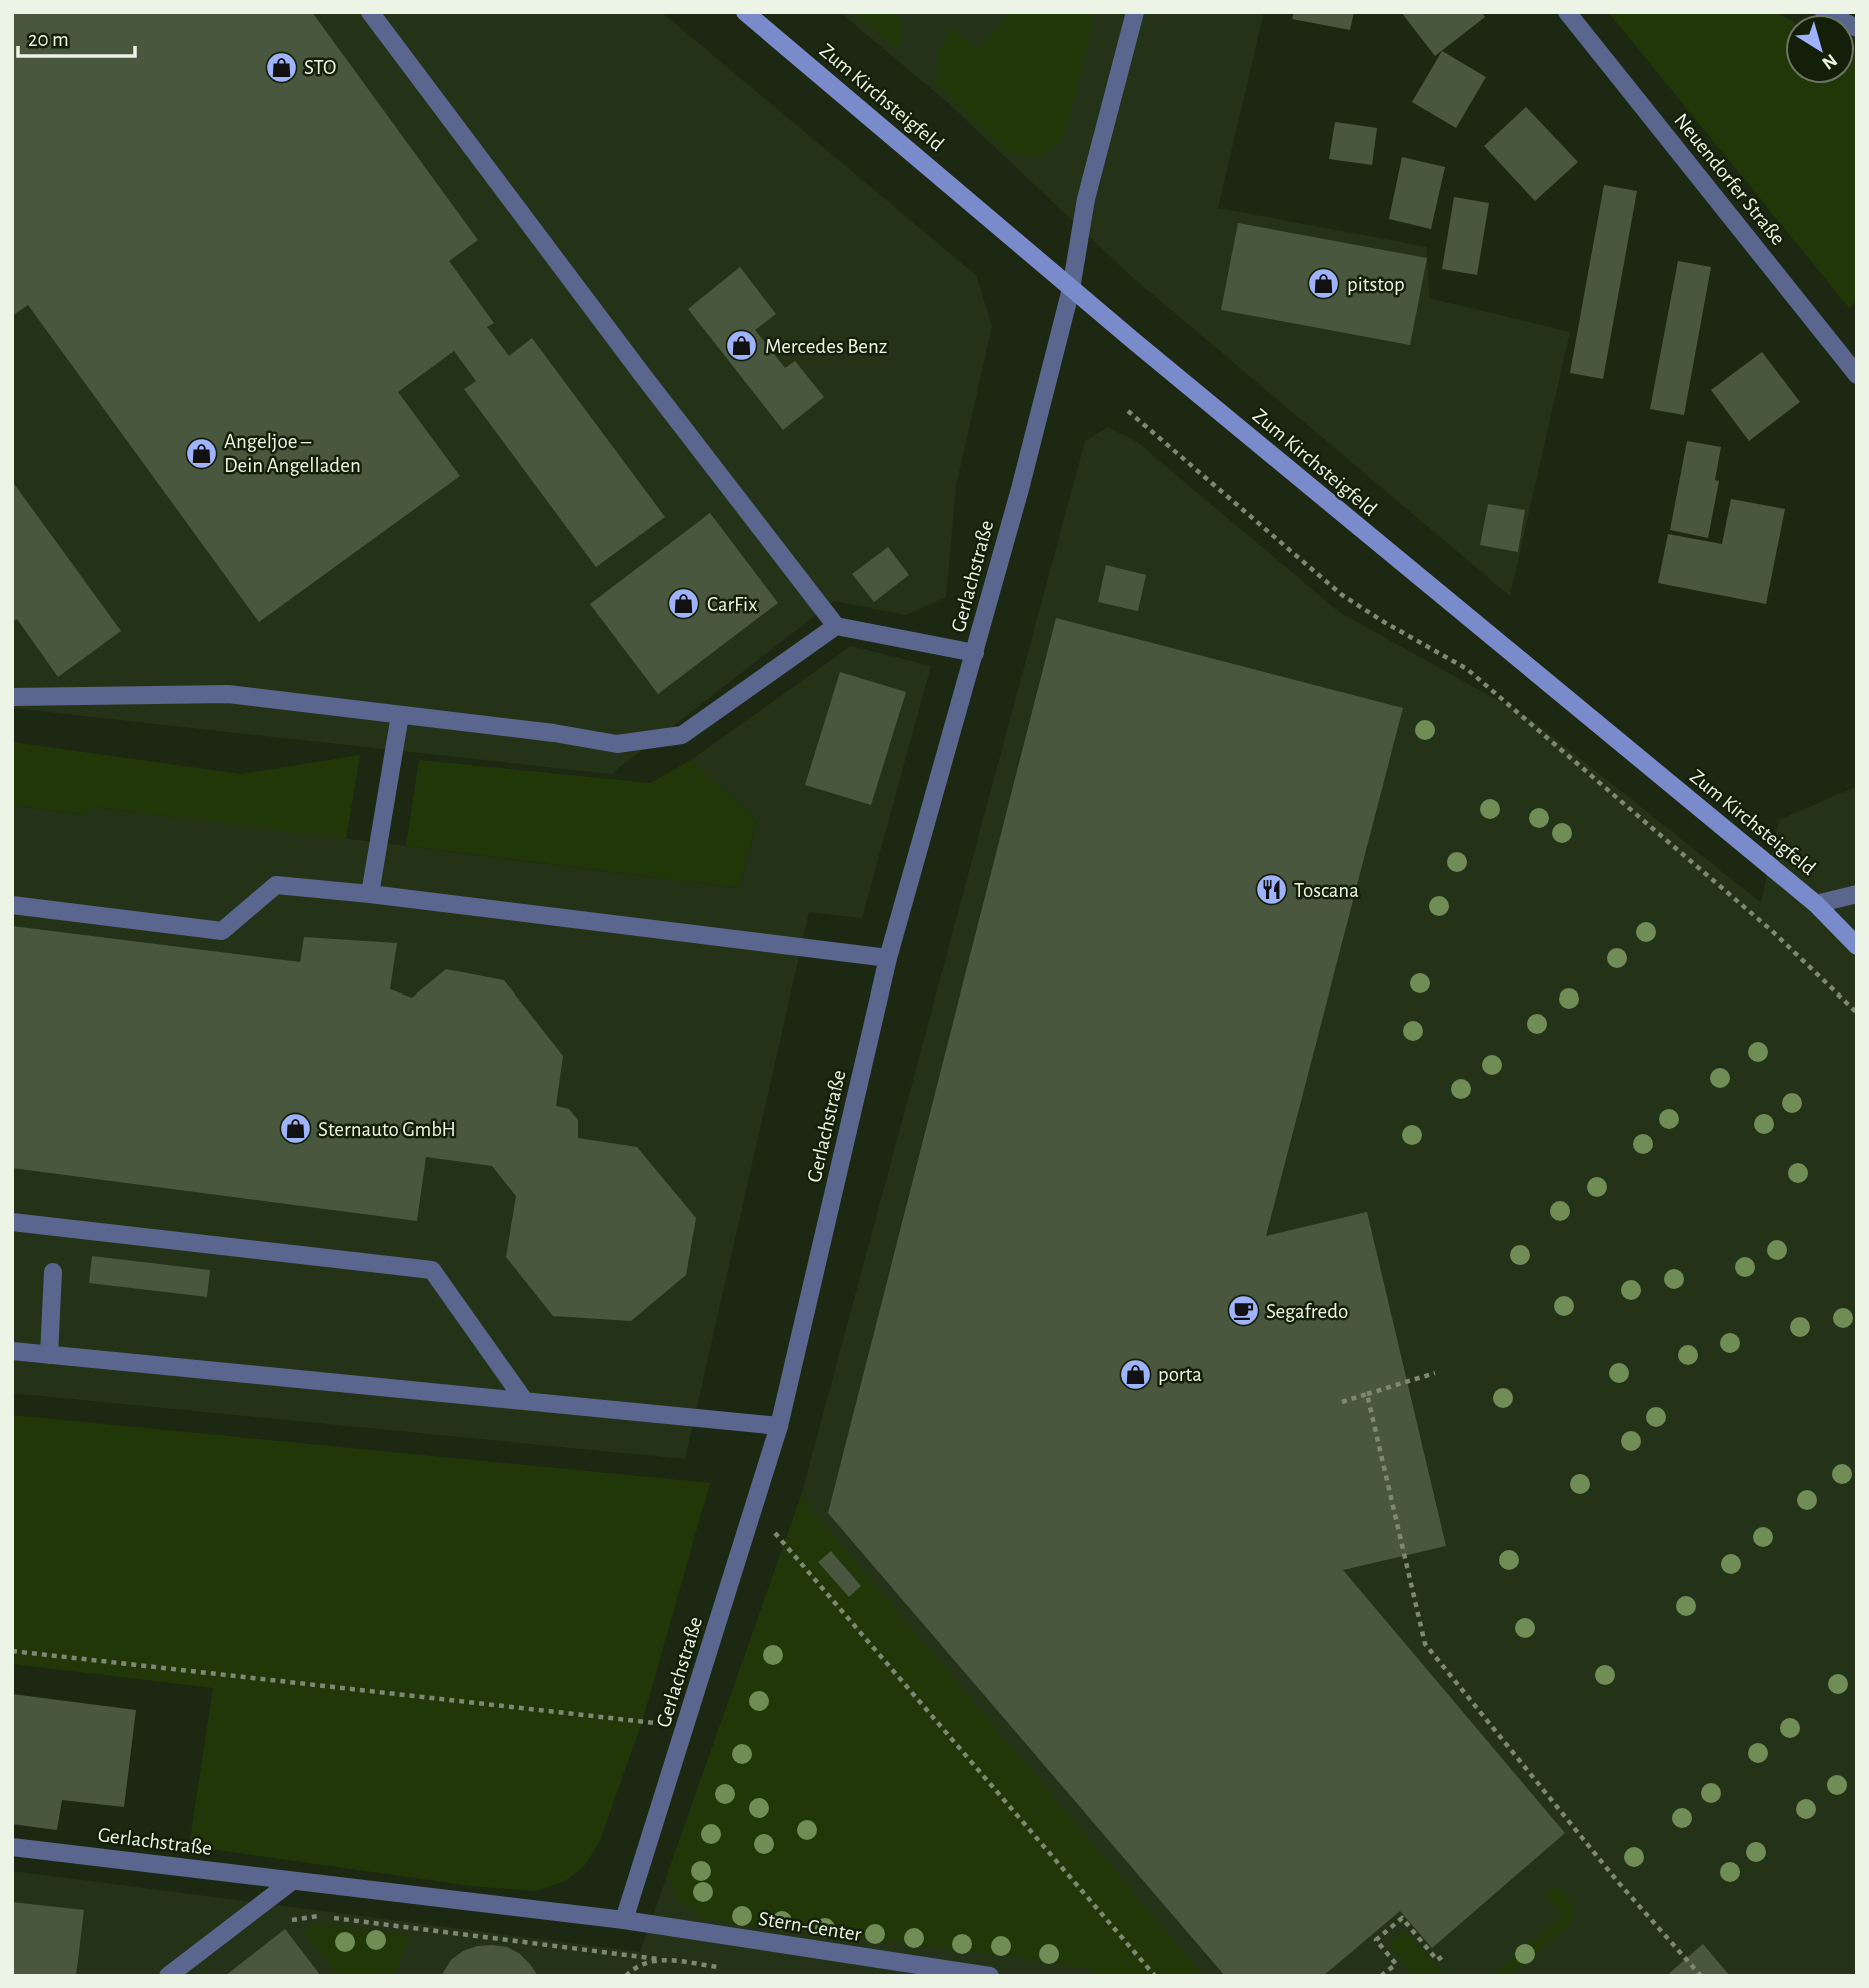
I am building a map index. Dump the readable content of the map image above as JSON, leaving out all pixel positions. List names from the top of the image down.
{
  "streets": {
    "street": [
      "Zum Kirchsteigfeld",
      "Neuendorfer Straße",
      "Gerlachstraße",
      "Stern-Center"
    ]
  },
  "crossings": [
    ["Zum Kirchsteigfeld", "Gerlachstraße"],
    ["Gerlachstraße", "Stern-Center"]
  ],
  "places": {
    "shop": [
      "STO",
      "pitstop",
      "Mercedes Benz",
      "Angeljoe – Dein Angelladen",
      "CarFix",
      "Sternauto GmbH",
      "porta"
    ],
    "restaurant": ["Toscana"],
    "cafe": ["Segafredo"]
  },
  "scale_bar": "20 m",
  "north": "bottom right"
}
